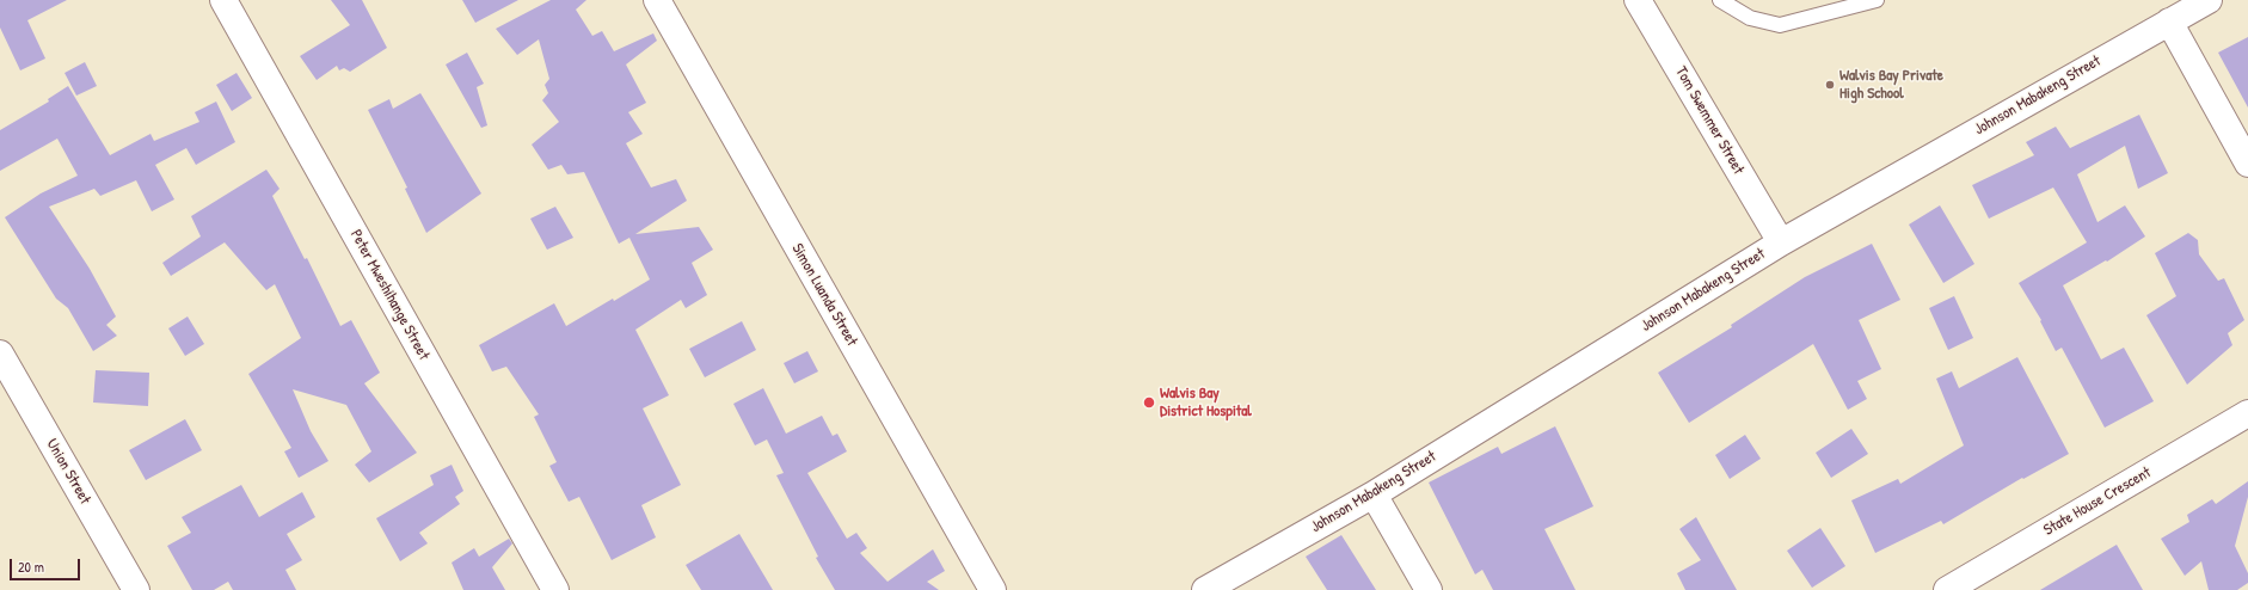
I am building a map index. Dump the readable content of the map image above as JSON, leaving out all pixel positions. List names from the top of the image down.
{
  "streets": {
    "street": [
      "Johnson Mabakeng Street",
      "Tom Swemmer Street",
      "Peter Mweshihange Street",
      "Simon Luanda Street",
      "Union Street",
      "State House Crescent"
    ]
  },
  "crossings": [
    ["Johnson Mabakeng Street", "Tom Swemmer Street"]
  ],
  "places": ["Walvis Bay Private High School", "Walvis Bay District Hospital"],
  "scale_bar": "20 m"
}
